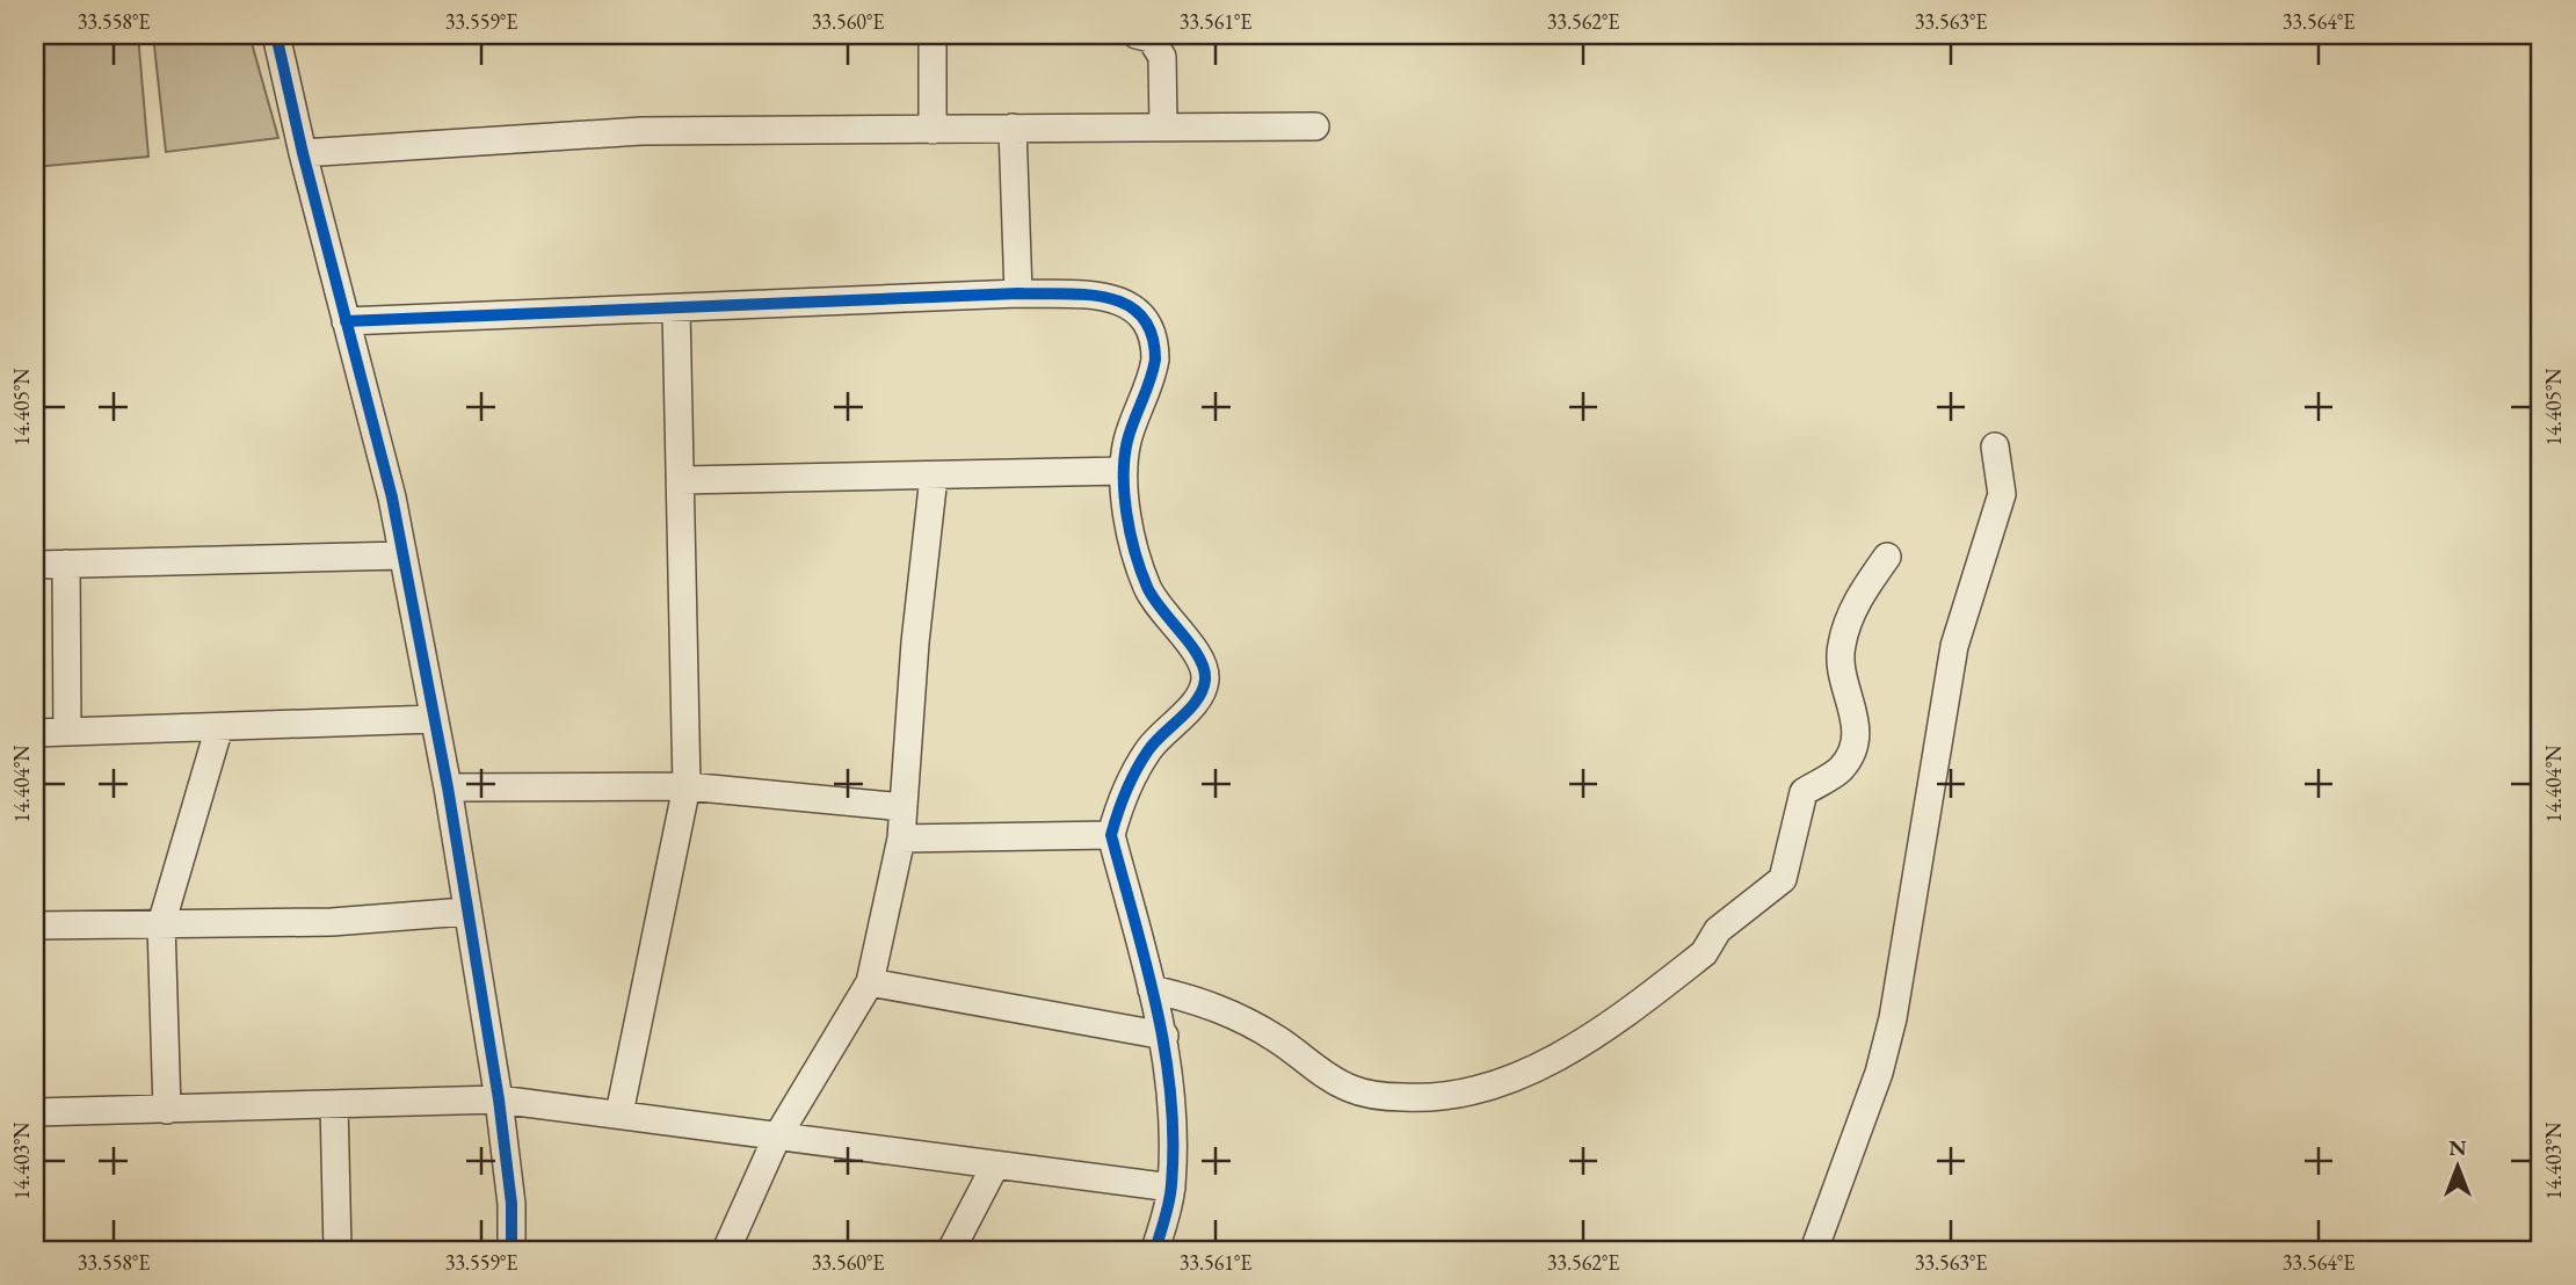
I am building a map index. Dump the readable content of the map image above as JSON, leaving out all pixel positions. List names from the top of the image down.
{
  "north": "top",
  "coordinates": [
    "33.558°E",
    "33.559°E",
    "33.560°E",
    "33.561°E",
    "33.562°E",
    "33.563°E",
    "33.564°E",
    "14.405°N",
    "14.404°N",
    "14.403°N"
  ]
}
